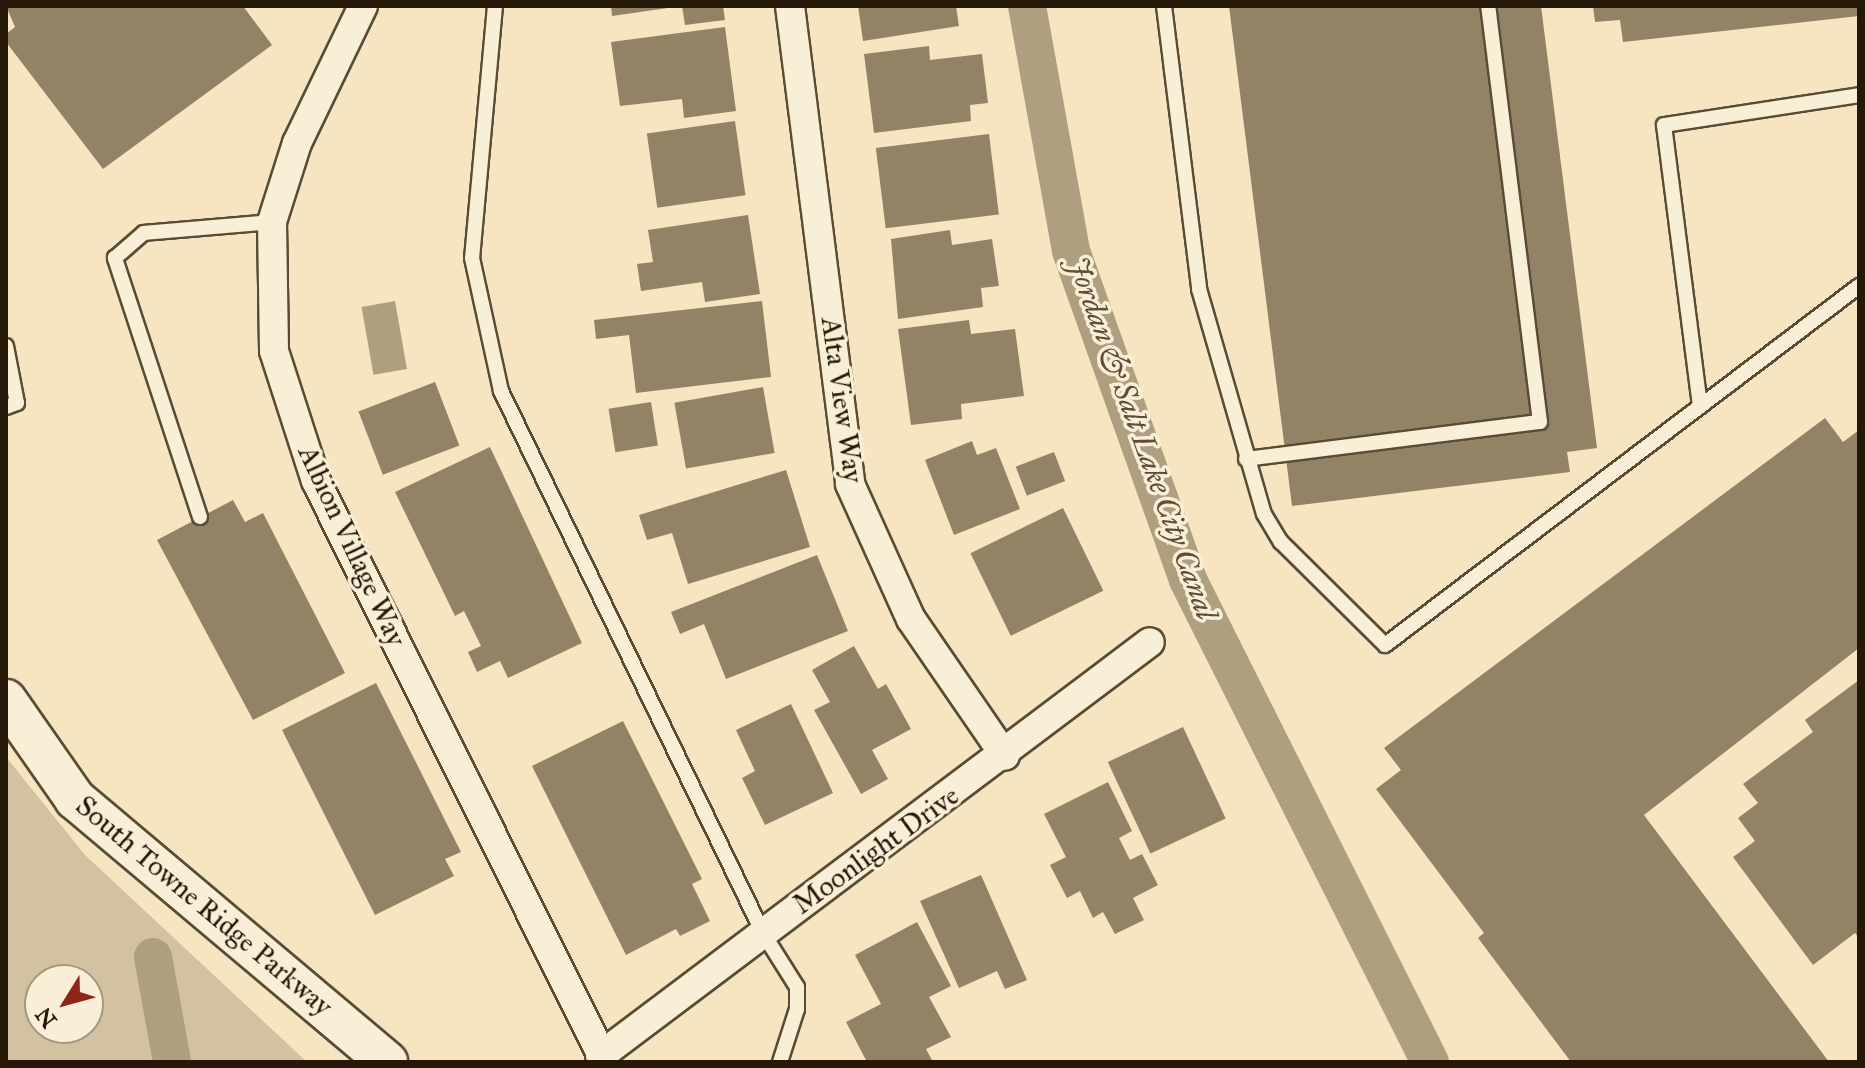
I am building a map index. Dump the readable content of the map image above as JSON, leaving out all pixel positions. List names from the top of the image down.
{
  "streets": {
    "street": [
      "Alta View Way",
      "Albion Village Way",
      "Moonlight Drive",
      "South Towne Ridge Parkway"
    ]
  },
  "crossings": [
    ["Alta View Way", "Moonlight Drive"],
    ["Albion Village Way", "Moonlight Drive"]
  ],
  "water": ["Jordan & Salt Lake City Canal"],
  "north": "bottom left"
}
